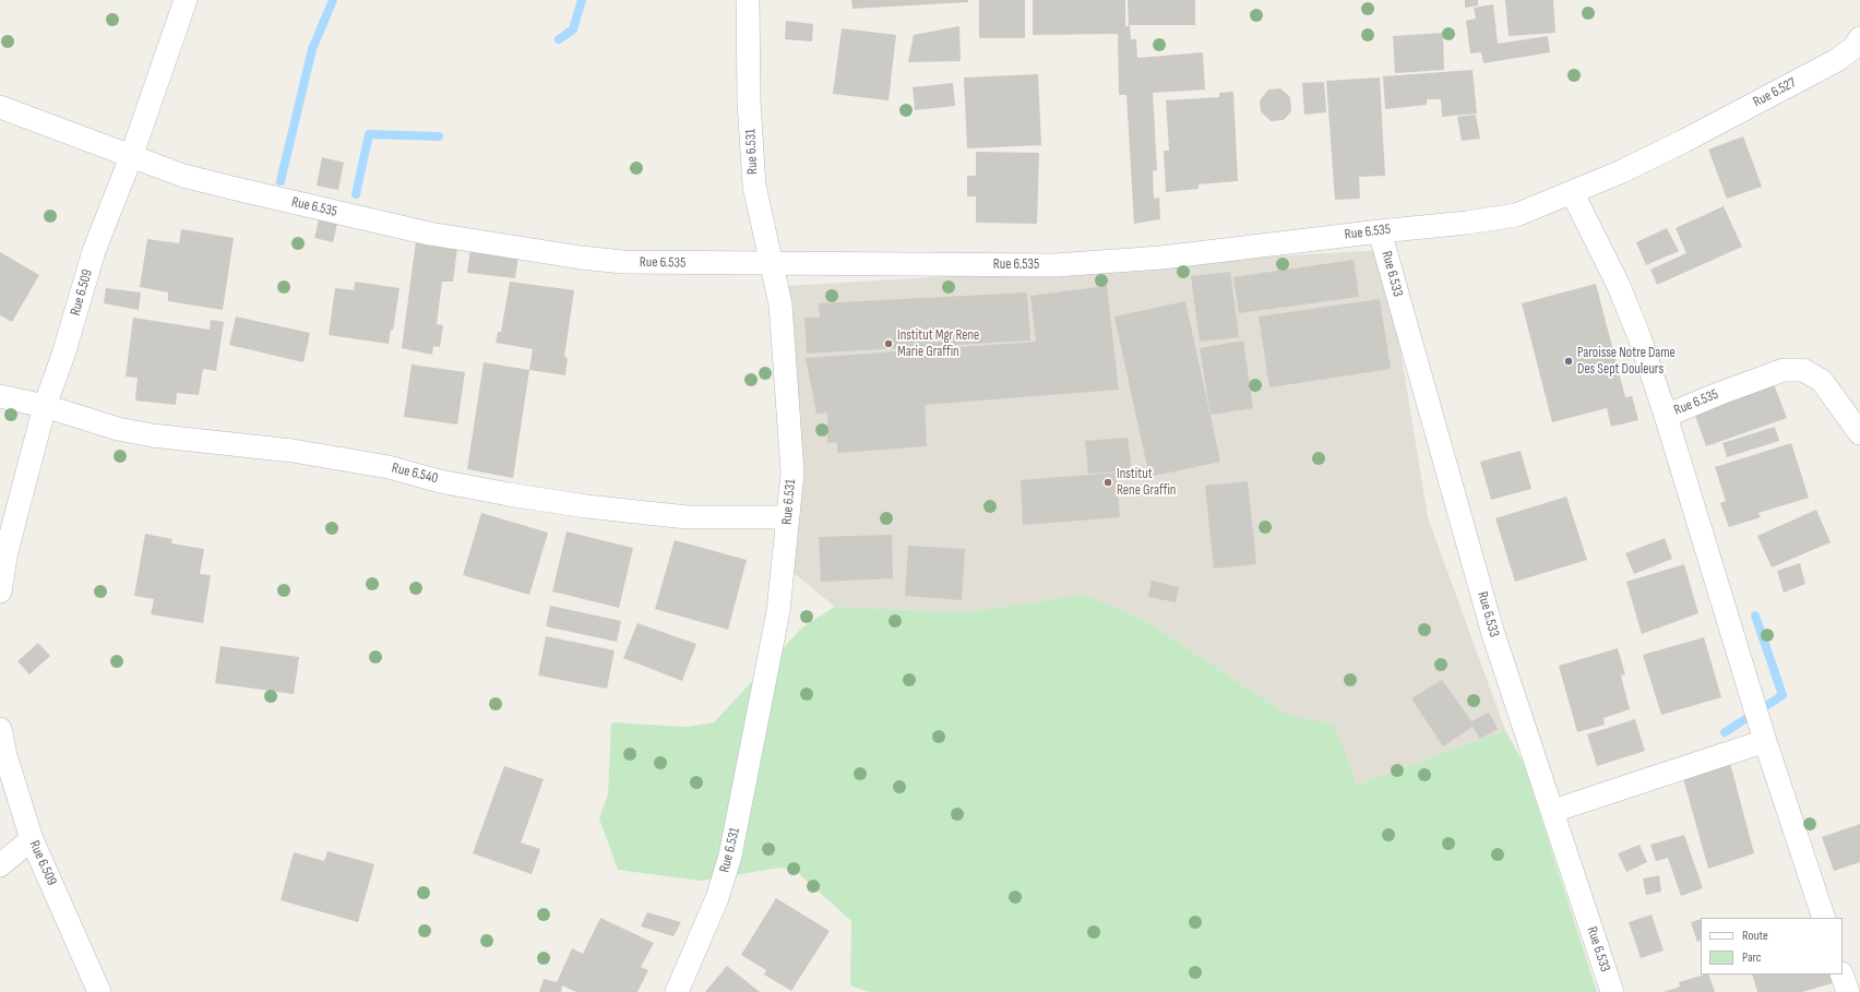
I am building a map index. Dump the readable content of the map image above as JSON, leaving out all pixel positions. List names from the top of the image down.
{
  "streets": {
    "street": [
      "Rue 6.527",
      "Rue 6.531",
      "Rue 6.535",
      "Rue 6.533",
      "Rue 6.509",
      "Rue 6.540"
    ]
  },
  "crossings": [
    ["Rue 6.527", "Rue 6.535"],
    ["Rue 6.531", "Rue 6.535"],
    ["Rue 6.531", "Rue 6.540"],
    ["Rue 6.535", "Rue 6.533"],
    ["Rue 6.535", "Rue 6.509"],
    ["Rue 6.509", "Rue 6.540"]
  ],
  "places": ["Institut Mgr Rene Marie Graffin", "Paroisse Notre Dame Des Sept Douleurs", "Institut Rene Graffin"],
  "legend": ["Route", "Parc"]
}
